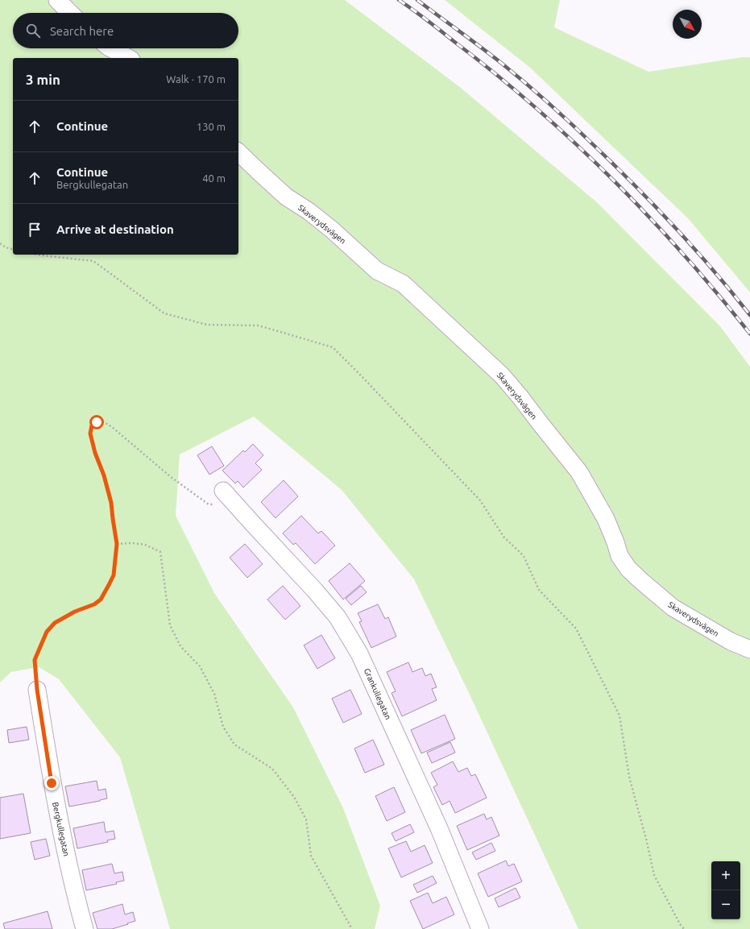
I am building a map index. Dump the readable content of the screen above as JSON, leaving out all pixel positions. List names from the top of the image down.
{
  "streets": {
    "street": ["Skaverydsvägen", "Grankullegatan", "Bergkullegatan"]
  },
  "north": "bottom right",
  "page": {
    "search": "Search here",
    "heading": ["3 min", "Walk · 170 m"],
    "list": [
      ["Continue", "130 m"],
      ["Continue", "Bergkullegatan", "40 m"],
      "Arrive at destination"
    ],
    "map_buttons": ["+", "−"]
  }
}
